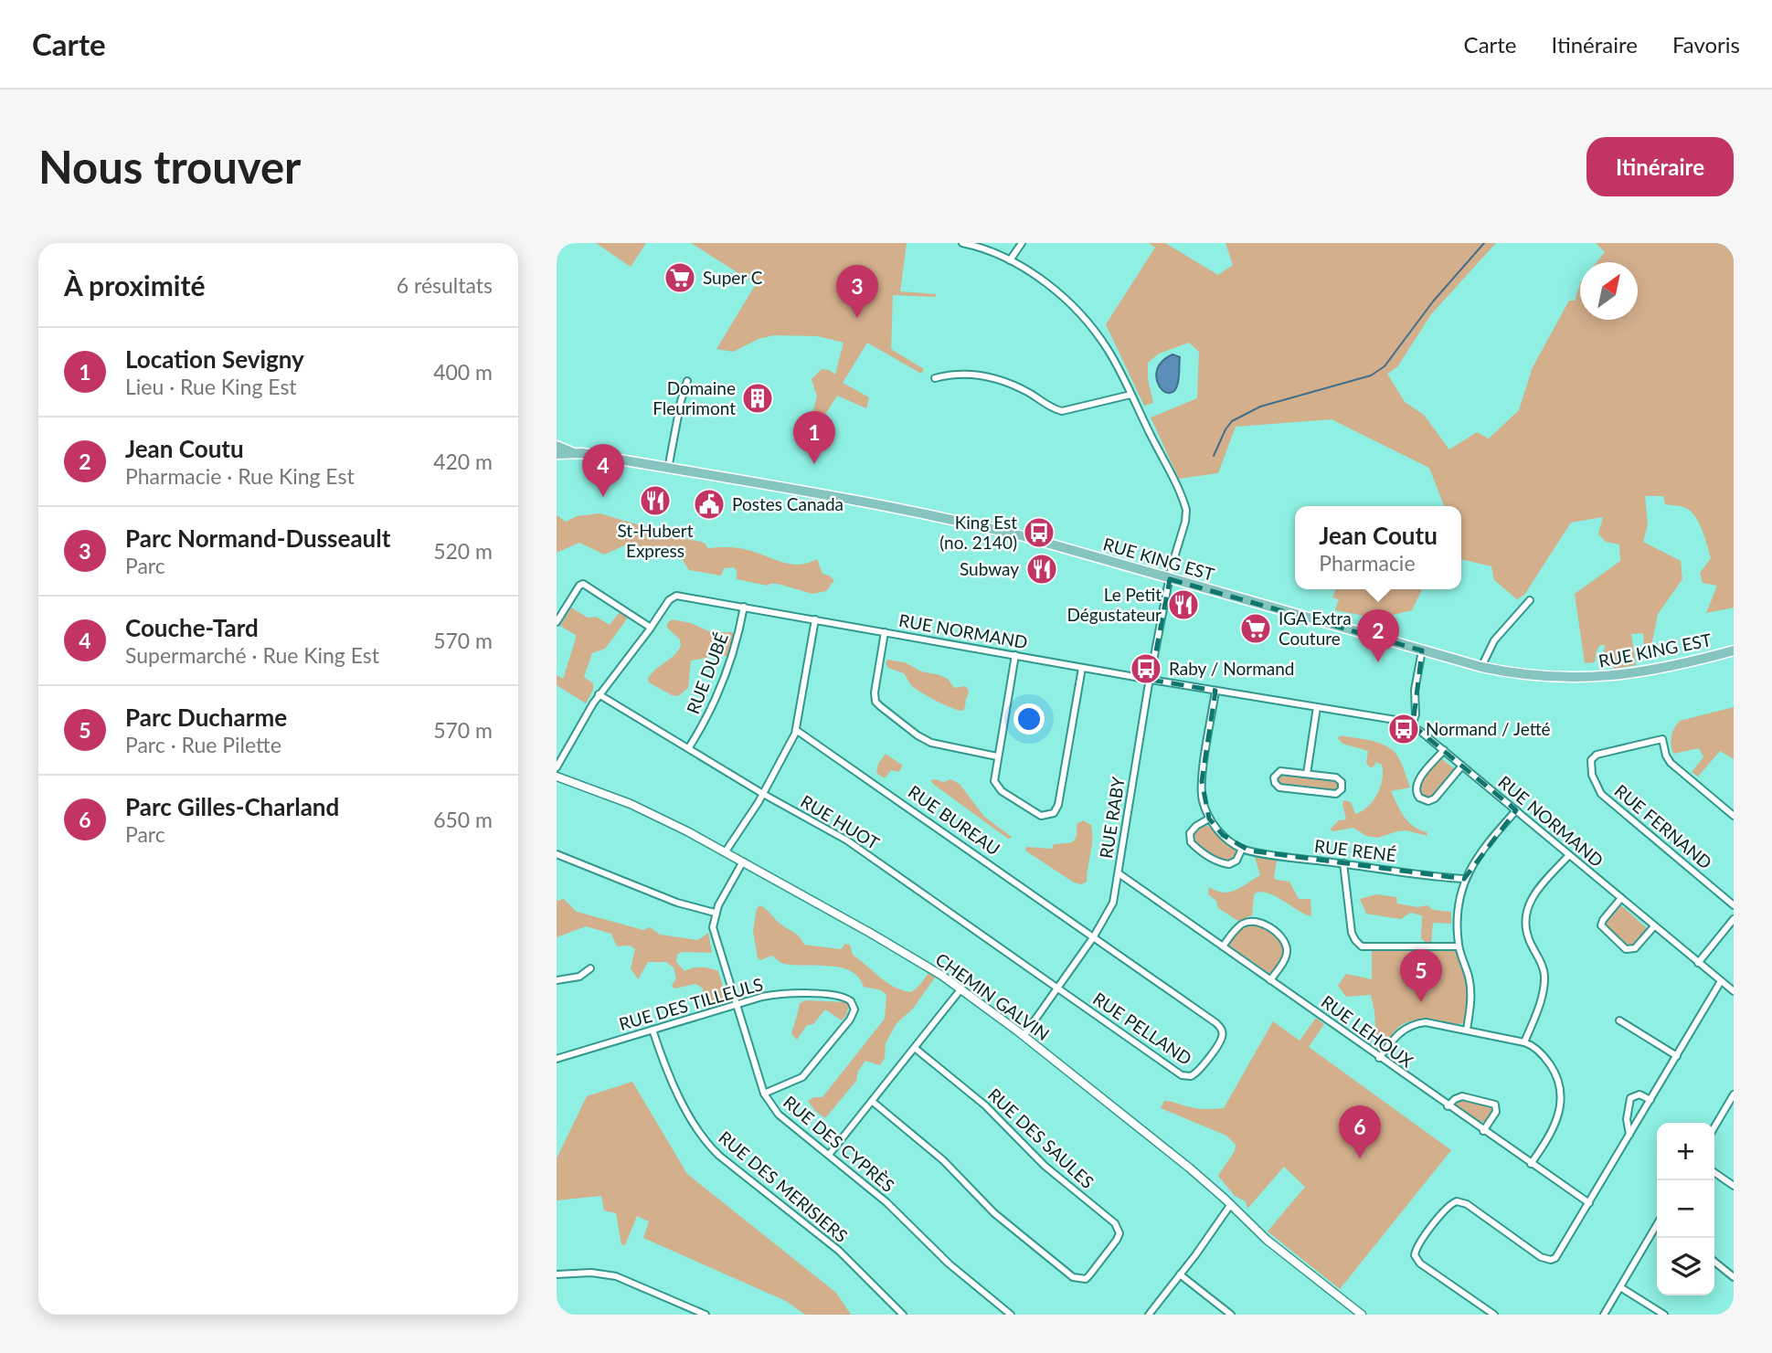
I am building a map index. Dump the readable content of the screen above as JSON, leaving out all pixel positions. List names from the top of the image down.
{
  "streets": {
    "main road": ["RUE KING EST"],
    "street": [
      "RUE NORMAND",
      "RUE DUBÉ",
      "RUE RABY",
      "RUE BUREAU",
      "RUE HUOT",
      "RUE FERNAND",
      "RUE RENÉ",
      "CHEMIN GALVIN",
      "RUE DES TILLEULS",
      "RUE PELLAND",
      "RUE LEHOUX",
      "RUE DES SAULES",
      "RUE DES CYPRÈS",
      "RUE DES MERISIERS"
    ]
  },
  "crossings": [
    ["RUE KING EST", "RUE RABY"],
    ["RUE NORMAND", "RUE DUBÉ"],
    ["RUE NORMAND", "RUE RABY"],
    ["RUE NORMAND", "RUE HUOT"],
    ["RUE DUBÉ", "RUE HUOT"],
    ["RUE RABY", "RUE BUREAU"],
    ["RUE RABY", "RUE HUOT"],
    ["RUE RABY", "CHEMIN GALVIN"],
    ["RUE RABY", "RUE PELLAND"],
    ["RUE RABY", "RUE LEHOUX"],
    ["RUE BUREAU", "RUE PELLAND"],
    ["RUE HUOT", "RUE PELLAND"],
    ["RUE DES TILLEULS", "RUE DES CYPRÈS"],
    ["RUE DES TILLEULS", "RUE DES MERISIERS"]
  ],
  "places": {
    "supermarket": ["Super C", "IGA Extra Couture"],
    "building": ["Domaine Fleurimont"],
    "restaurant": ["St-Hubert Express", "Subway", "Le Petit Dégustateur"],
    "public building": ["Postes Canada"],
    "bus stop": ["King Est (no. 2140)", "Raby / Normand", "Normand / Jetté"]
  },
  "north": "top right",
  "page": {
    "header": "Carte",
    "nav": ["Carte", "Itinéraire", "Favoris"],
    "buttons": "Itinéraire",
    "title": "Nous trouver",
    "heading": ["À proximité", "6 résultats"],
    "pins": [
      "3",
      "1",
      "4",
      "2",
      "5",
      "6"
    ],
    "list": [
      {
        "mark": "1",
        "name": "Location Sevigny",
        "note": "Lieu · Rue King Est",
        "value": "400 m"
      },
      {
        "mark": "2",
        "name": "Jean Coutu",
        "note": "Pharmacie · Rue King Est",
        "value": "420 m"
      },
      {
        "mark": "3",
        "name": "Parc Normand-Dusseault",
        "note": "Parc",
        "value": "520 m"
      },
      {
        "mark": "4",
        "name": "Couche-Tard",
        "note": "Supermarché · Rue King Est",
        "value": "570 m"
      },
      {
        "mark": "5",
        "name": "Parc Ducharme",
        "note": "Parc · Rue Pilette",
        "value": "570 m"
      },
      {
        "mark": "6",
        "name": "Parc Gilles-Charland",
        "note": "Parc",
        "value": "650 m"
      }
    ],
    "popup": ["Jean Coutu", "Pharmacie"],
    "map_buttons": ["+", "−"]
  }
}
